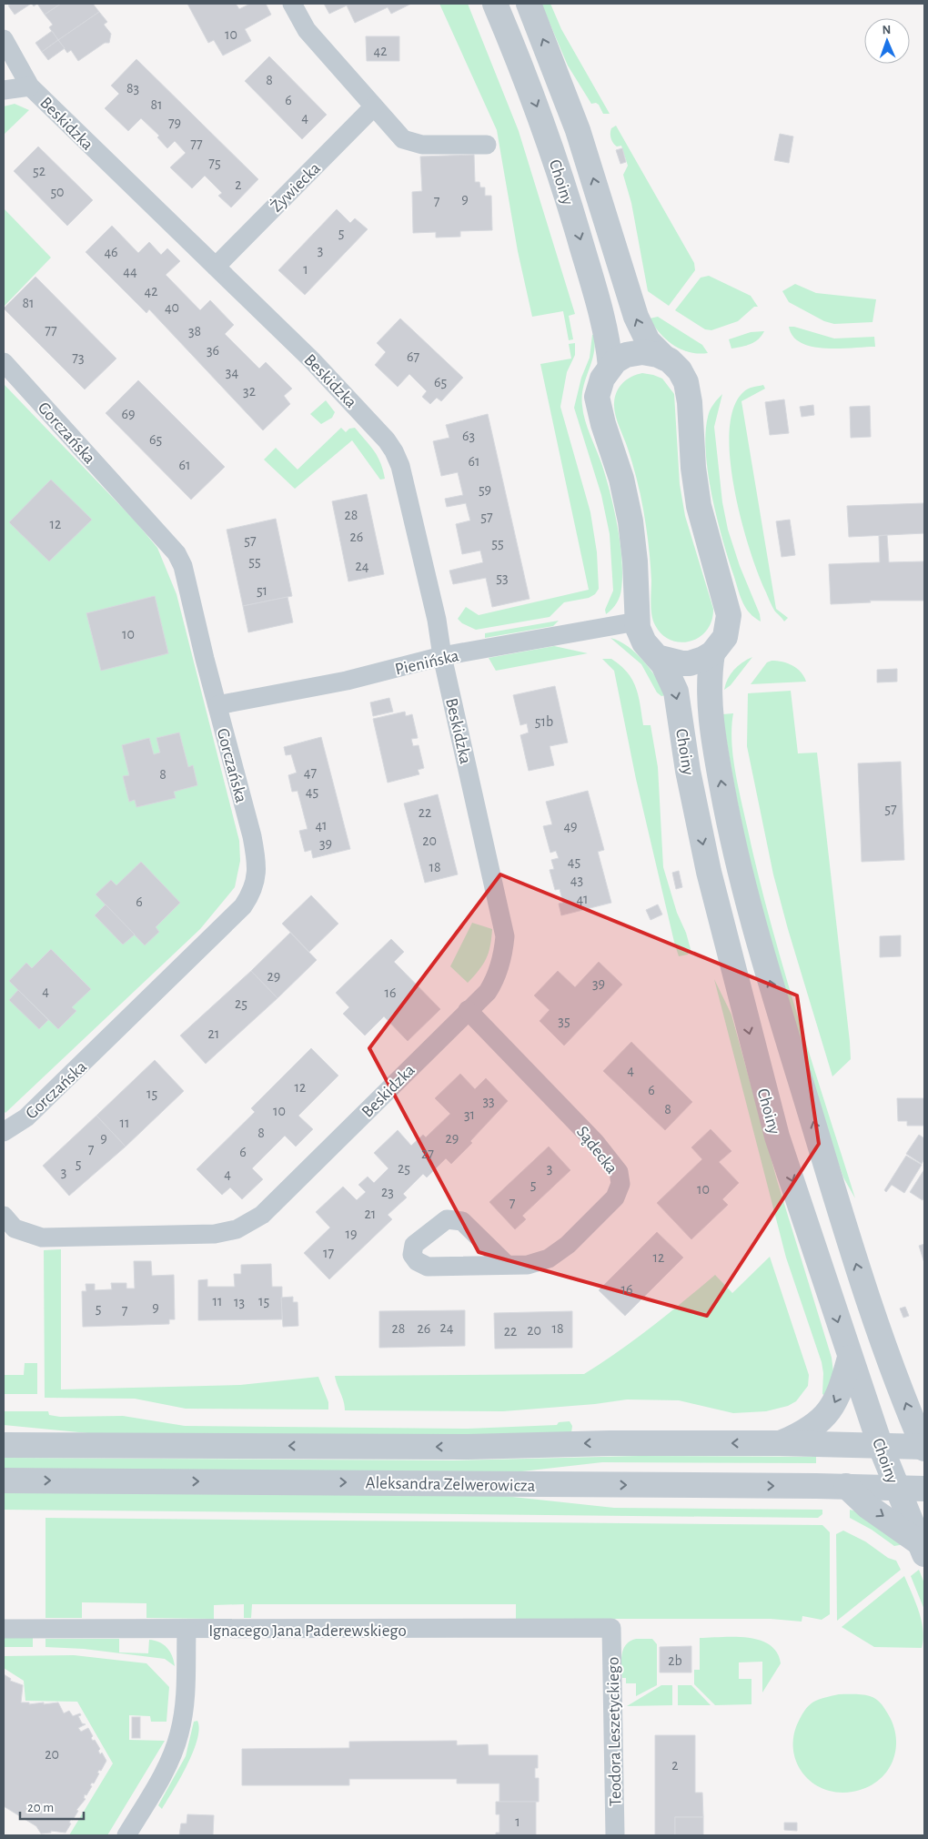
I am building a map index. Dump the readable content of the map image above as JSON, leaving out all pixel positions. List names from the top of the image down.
{
  "streets": {
    "street": [
      "Beskidzka",
      "Choiny",
      "Żywiecka",
      "Gorczańska",
      "Pienińska",
      "Sądecka",
      "Aleksandra Zelwerowicza",
      "Ignacego Jana Paderewskiego",
      "Teodora Leszetyckiego"
    ]
  },
  "crossings": [
    ["Beskidzka", "Żywiecka"],
    ["Beskidzka", "Pienińska"],
    ["Beskidzka", "Sądecka"],
    ["Choiny", "Pienińska"],
    ["Choiny", "Aleksandra Zelwerowicza"],
    ["Gorczańska", "Pienińska"],
    ["Ignacego Jana Paderewskiego", "Teodora Leszetyckiego"]
  ],
  "house_numbers": [
    "10",
    "42",
    "8",
    "83",
    "6",
    "81",
    "4",
    "79",
    "77",
    "75",
    "52",
    "2",
    "50",
    "9",
    "7",
    "5",
    "3",
    "46",
    "1",
    "44",
    "42",
    "81",
    "40",
    "77",
    "38",
    "36",
    "67",
    "73",
    "34",
    "65",
    "32",
    "69",
    "63",
    "65",
    "61",
    "61",
    "59",
    "28",
    "57",
    "12",
    "26",
    "57",
    "55",
    "55",
    "24",
    "53",
    "51",
    "10",
    "51b",
    "47",
    "8",
    "45",
    "57",
    "22",
    "41",
    "49",
    "20",
    "39",
    "45",
    "18",
    "43",
    "41",
    "6",
    "29",
    "39",
    "4",
    "16",
    "25",
    "35",
    "21",
    "4",
    "12",
    "6",
    "15",
    "33",
    "8",
    "10",
    "31",
    "11",
    "8",
    "9",
    "29",
    "7",
    "6",
    "27",
    "5",
    "25",
    "3",
    "3",
    "4",
    "5",
    "10",
    "23",
    "7",
    "21",
    "19",
    "17",
    "12",
    "16",
    "11",
    "15",
    "13",
    "9",
    "5",
    "7",
    "24",
    "28",
    "26",
    "18",
    "20",
    "22",
    "2b",
    "20",
    "2",
    "1"
  ],
  "scale_bar": "20 m",
  "north": "top"
}
